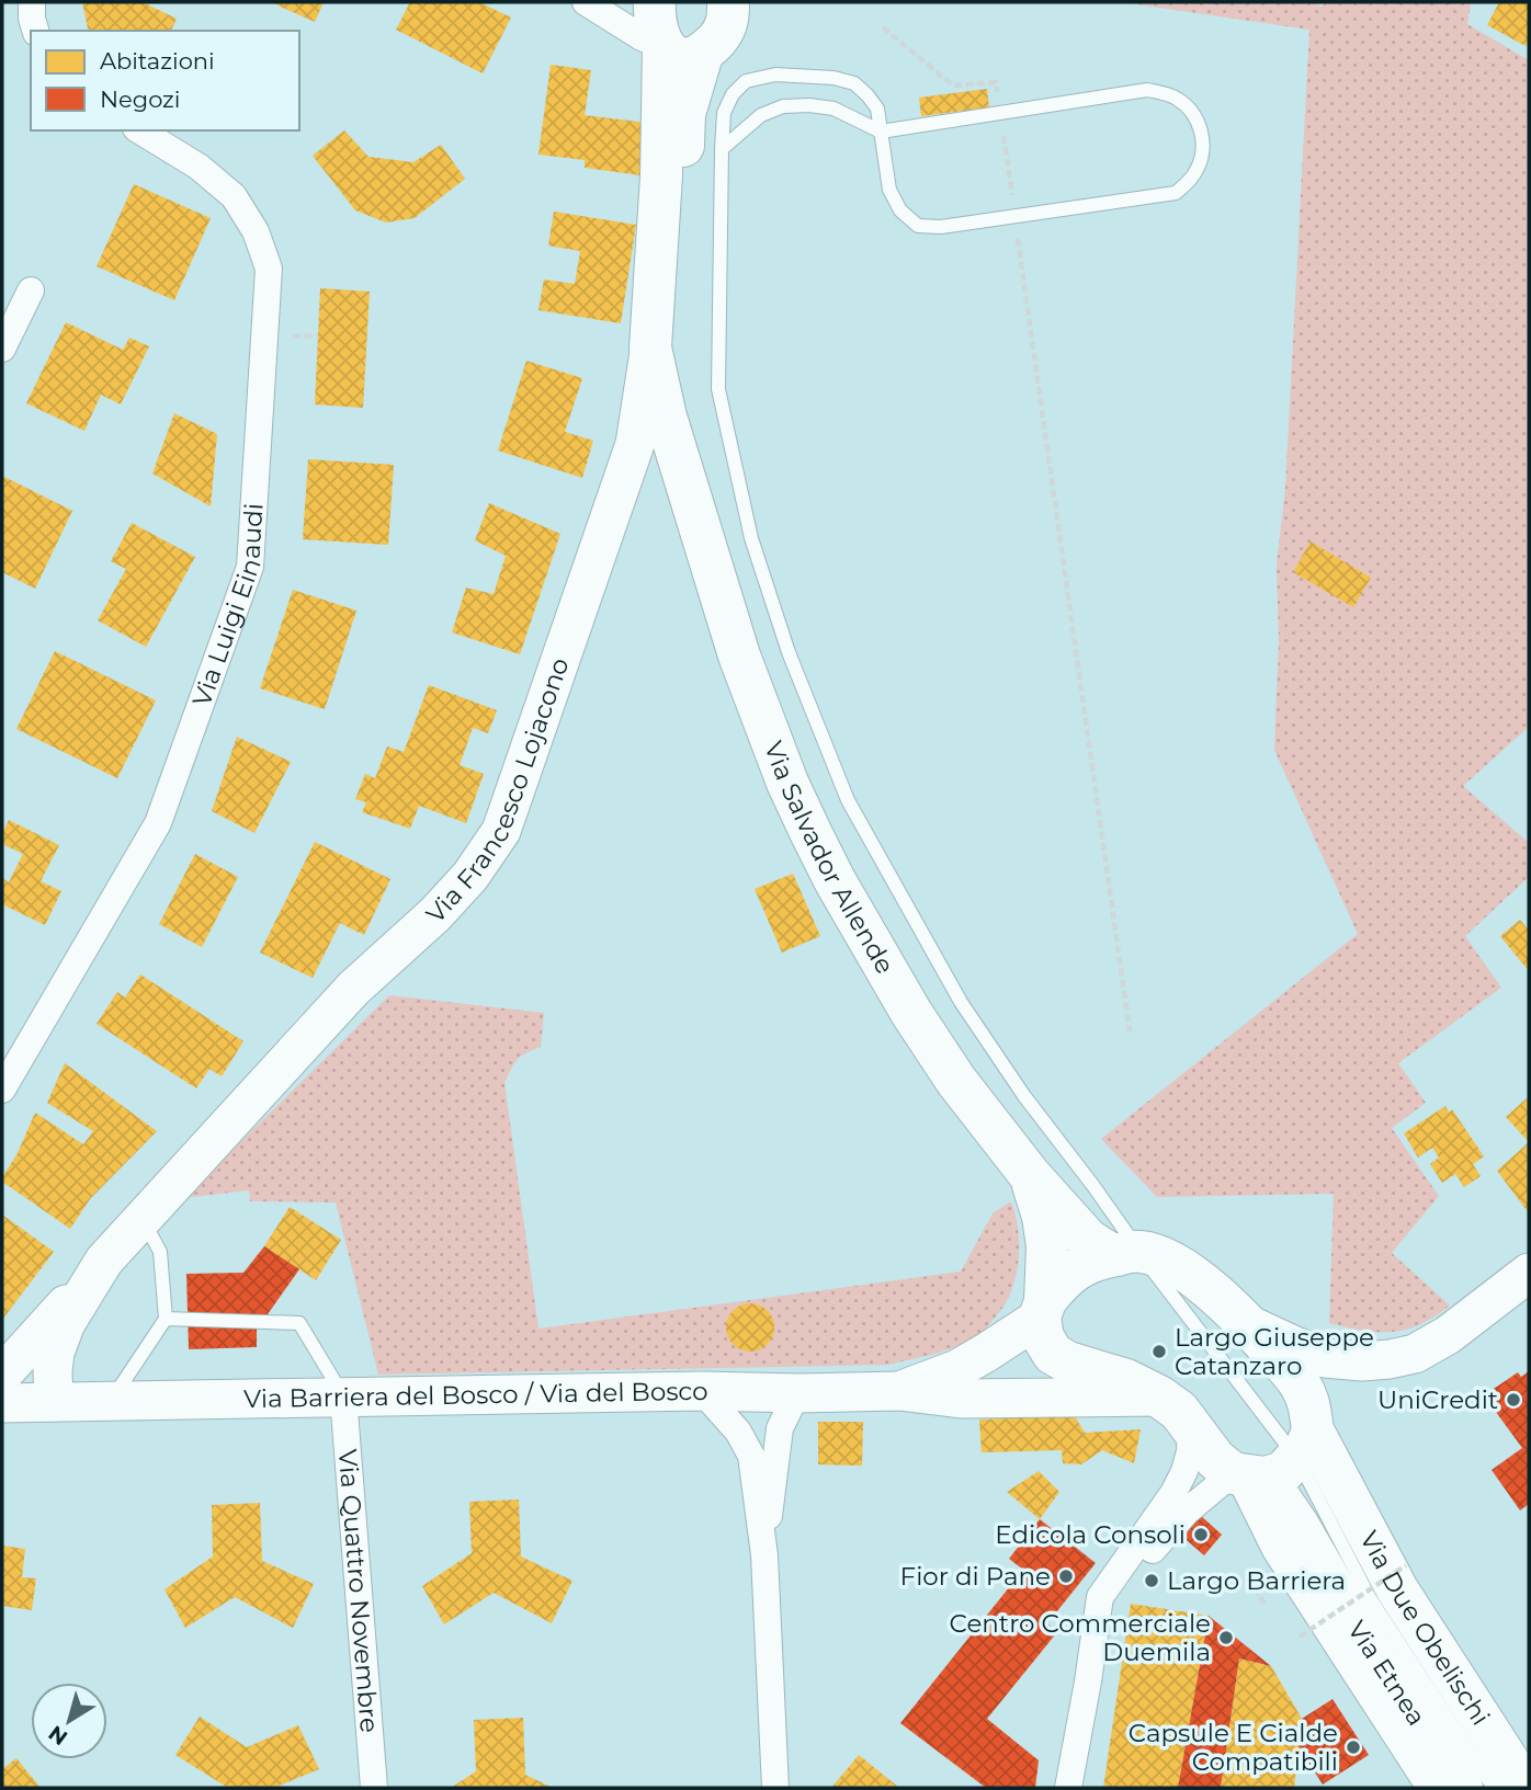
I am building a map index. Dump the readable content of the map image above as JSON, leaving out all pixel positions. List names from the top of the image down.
{
  "streets": {
    "main road": [
      "Via Francesco Lojacono",
      "Via Salvador Allende",
      "Via Barriera del Bosco / Via del Bosco",
      "Via Due Obelischi",
      "Via Etnea"
    ],
    "street": ["Via Luigi Einaudi", "Via Quattro Novembre"]
  },
  "crossings": [
    ["Via Francesco Lojacono", "Via Barriera del Bosco / Via del Bosco"],
    ["Via Salvador Allende", "Via Due Obelischi"],
    ["Via Salvador Allende", "Via Etnea"],
    ["Via Barriera del Bosco / Via del Bosco", "Via Quattro Novembre"],
    ["Via Due Obelischi", "Via Etnea"]
  ],
  "places": [
    "Largo Giuseppe Catanzaro",
    "UniCredit",
    "Edicola Consoli",
    "Fior di Pane",
    "Largo Barriera",
    "Centro Commerciale Duemila",
    "Capsule E Cialde Compatibili"
  ],
  "legend": ["Abitazioni", "Negozi"],
  "north": "bottom left"
}
